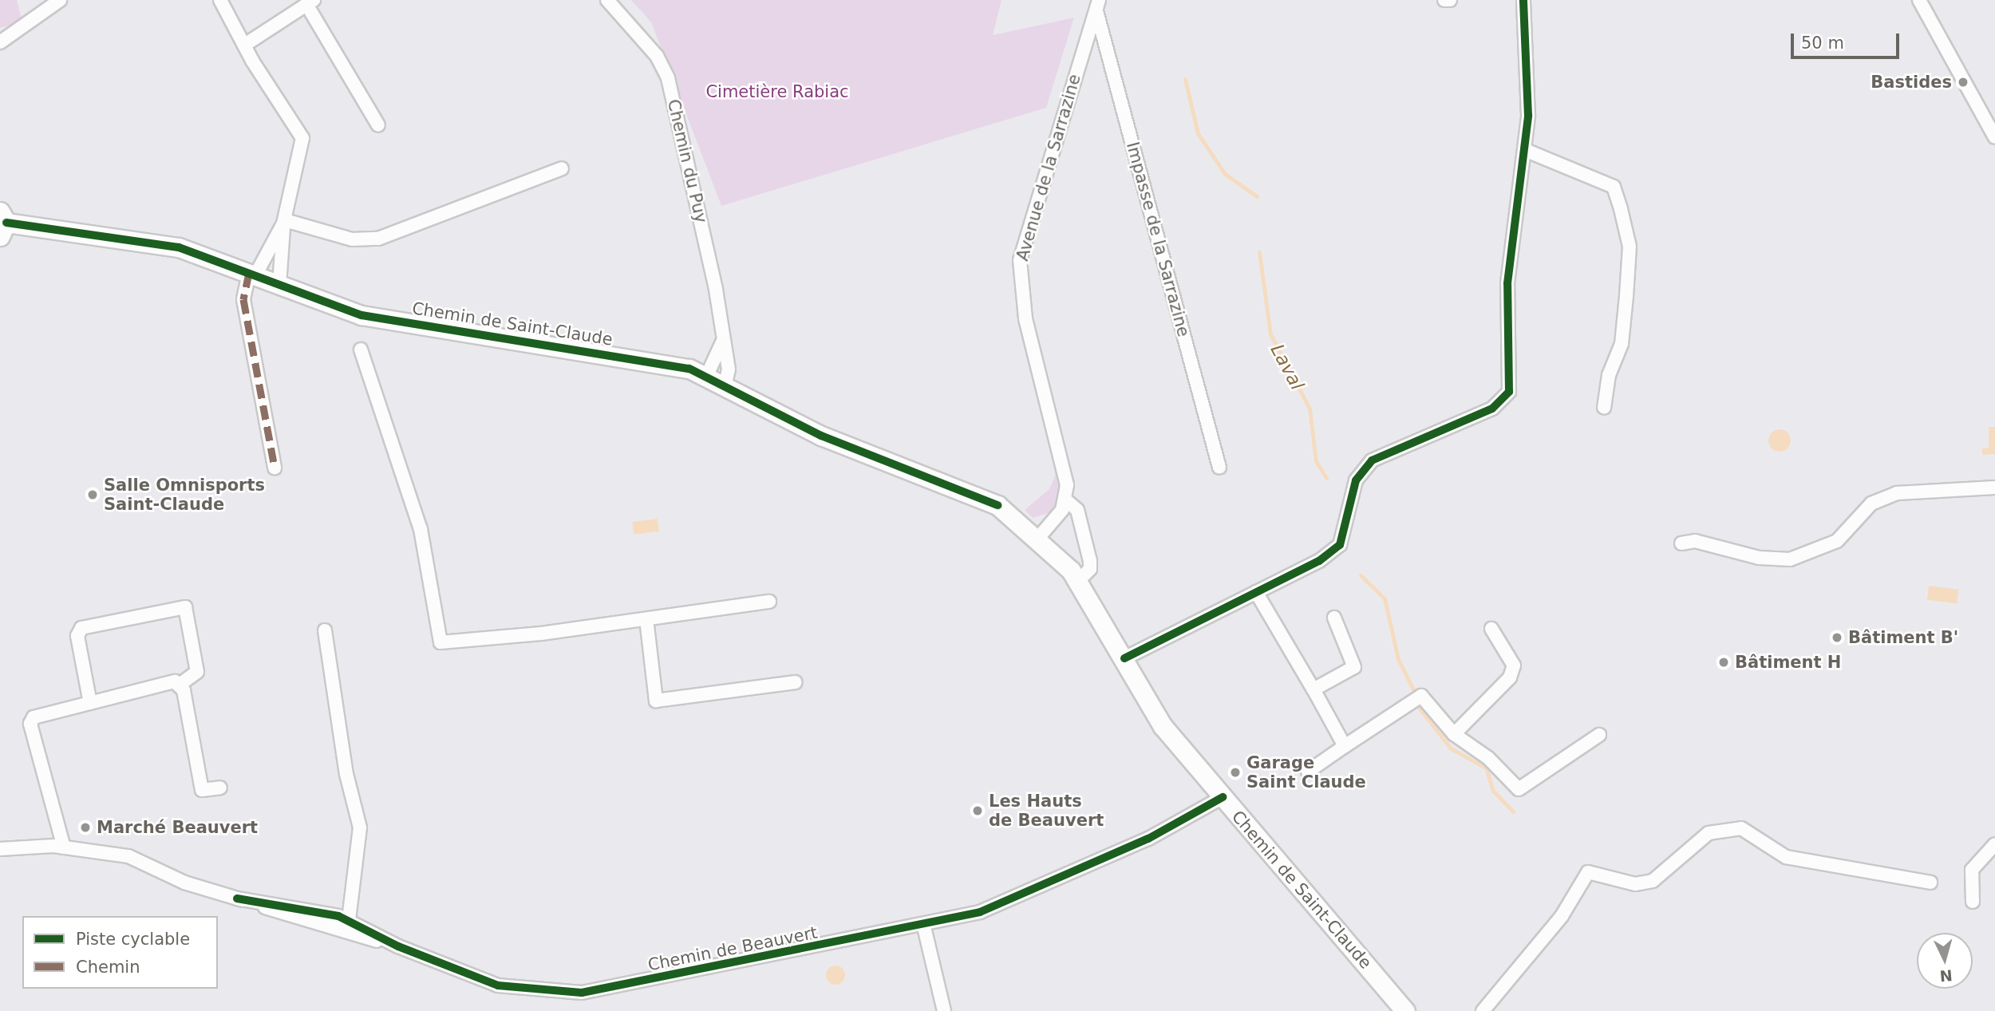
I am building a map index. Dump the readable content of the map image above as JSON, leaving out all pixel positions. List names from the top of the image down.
{
  "streets": {
    "street": [
      "Chemin du Puy",
      "Avenue de la Sarrazine",
      "Impasse de la Sarrazine",
      "Chemin de Saint-Claude",
      "Chemin de Beauvert"
    ]
  },
  "crossings": [
    ["Chemin du Puy", "Chemin de Saint-Claude"],
    ["Avenue de la Sarrazine", "Impasse de la Sarrazine"],
    ["Avenue de la Sarrazine", "Chemin de Saint-Claude"],
    ["Chemin de Saint-Claude", "Chemin de Beauvert"]
  ],
  "water": ["Laval"],
  "parks": ["Cimetière Rabiac"],
  "places": [
    "Bastides",
    "Salle Omnisports Saint-Claude",
    "Bâtiment B'",
    "Bâtiment H",
    "Garage Saint Claude",
    "Les Hauts de Beauvert",
    "Marché Beauvert"
  ],
  "legend": ["Piste cyclable", "Chemin"],
  "scale_bar": "50 m",
  "north": "bottom"
}
